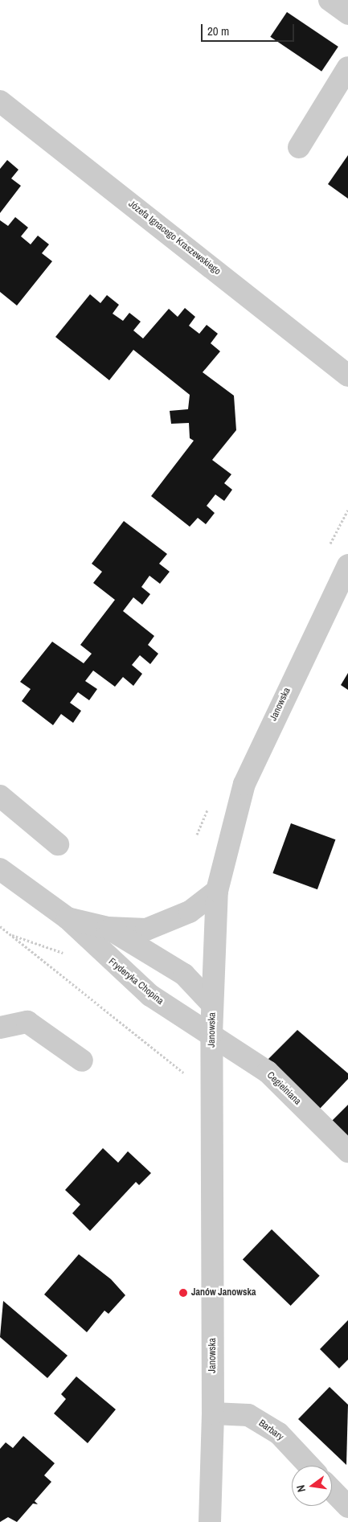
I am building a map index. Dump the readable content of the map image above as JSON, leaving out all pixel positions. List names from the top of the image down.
{
  "streets": {
    "street": [
      "Józefa Ignacego Kraszewskiego",
      "Janowska",
      "Fryderyka Chopina",
      "Cegielniana",
      "Barbary"
    ]
  },
  "crossings": [
    ["Janowska", "Fryderyka Chopina"],
    ["Janowska", "Cegielniana"],
    ["Janowska", "Barbary"],
    ["Fryderyka Chopina", "Cegielniana"]
  ],
  "places": ["Janów Janowska"],
  "scale_bar": "20 m",
  "north": "left"
}
